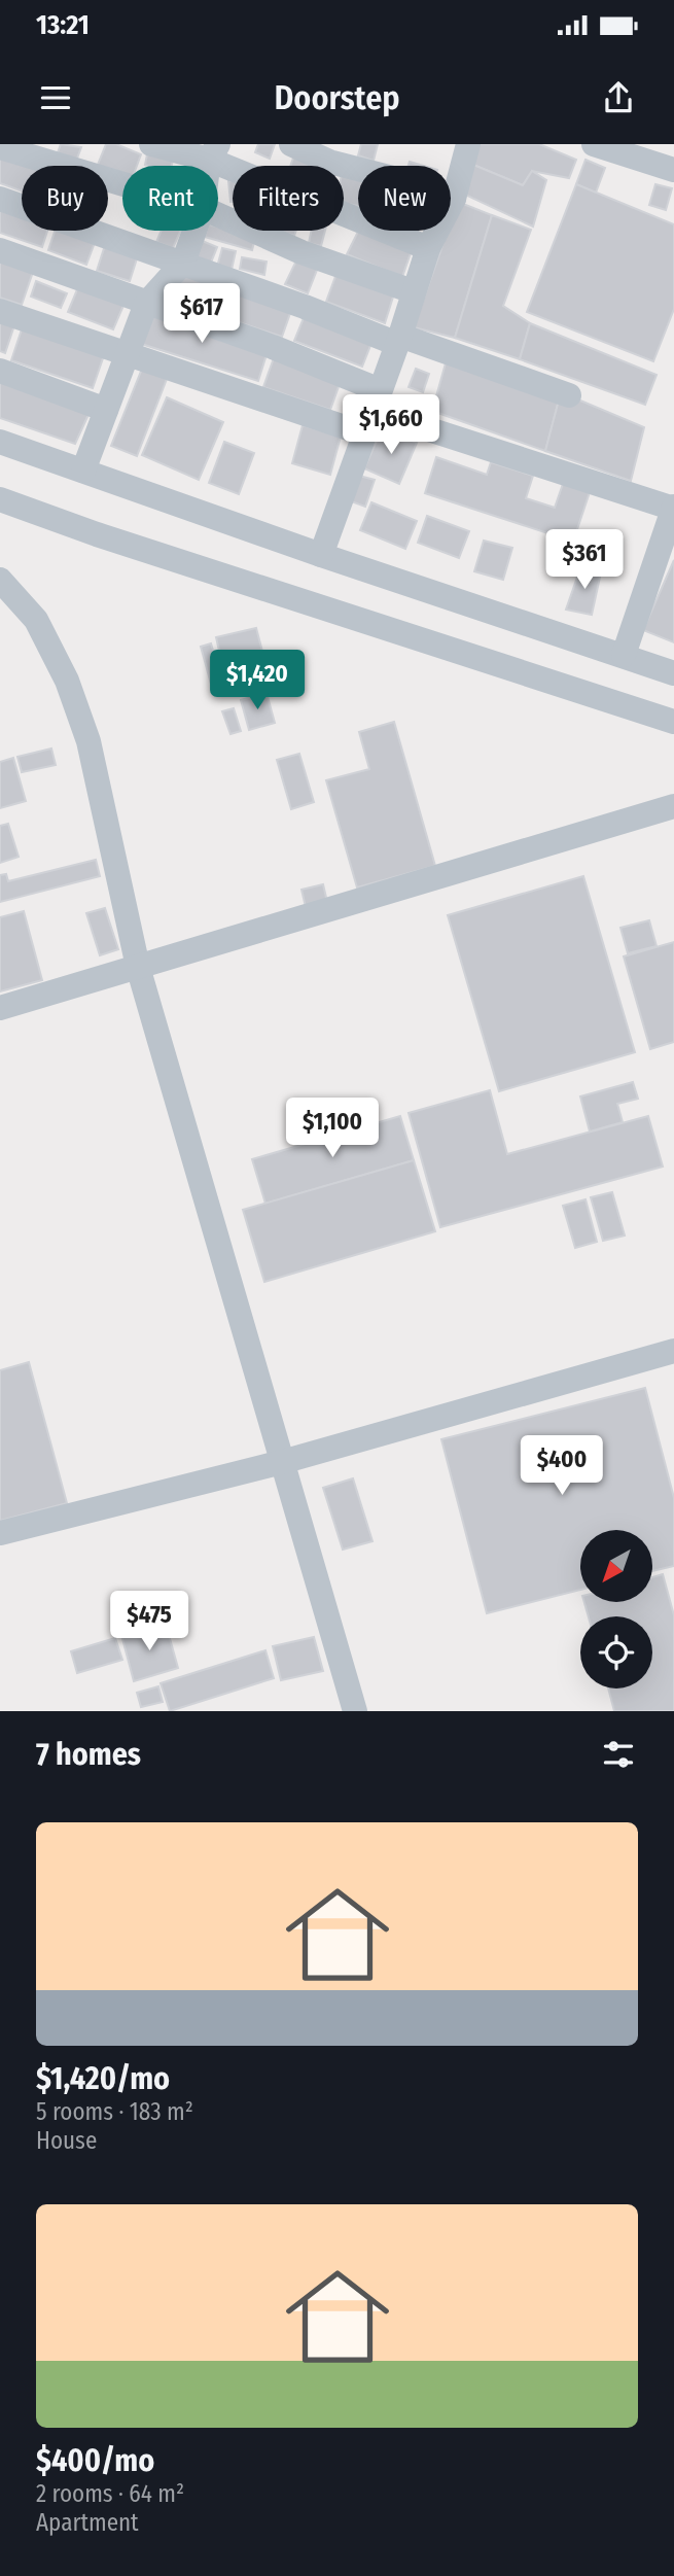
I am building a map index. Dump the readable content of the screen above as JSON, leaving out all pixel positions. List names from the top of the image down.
{
  "north": "bottom left",
  "page": {
    "status": "13:21",
    "header": "Doorstep",
    "chip": [
      "Buy",
      "Rent",
      "Filters",
      "New"
    ],
    "price": [
      "$617",
      "$1,660",
      "$361",
      "$1,420",
      "$1,100",
      "$400",
      "$475"
    ],
    "heading": "7 homes",
    "list": [
      {
        "name": "$1,420/mo",
        "note": "5 rooms · 183 m² · House"
      },
      {
        "name": "$400/mo",
        "note": "2 rooms · 64 m² · Apartment"
      }
    ]
  }
}
